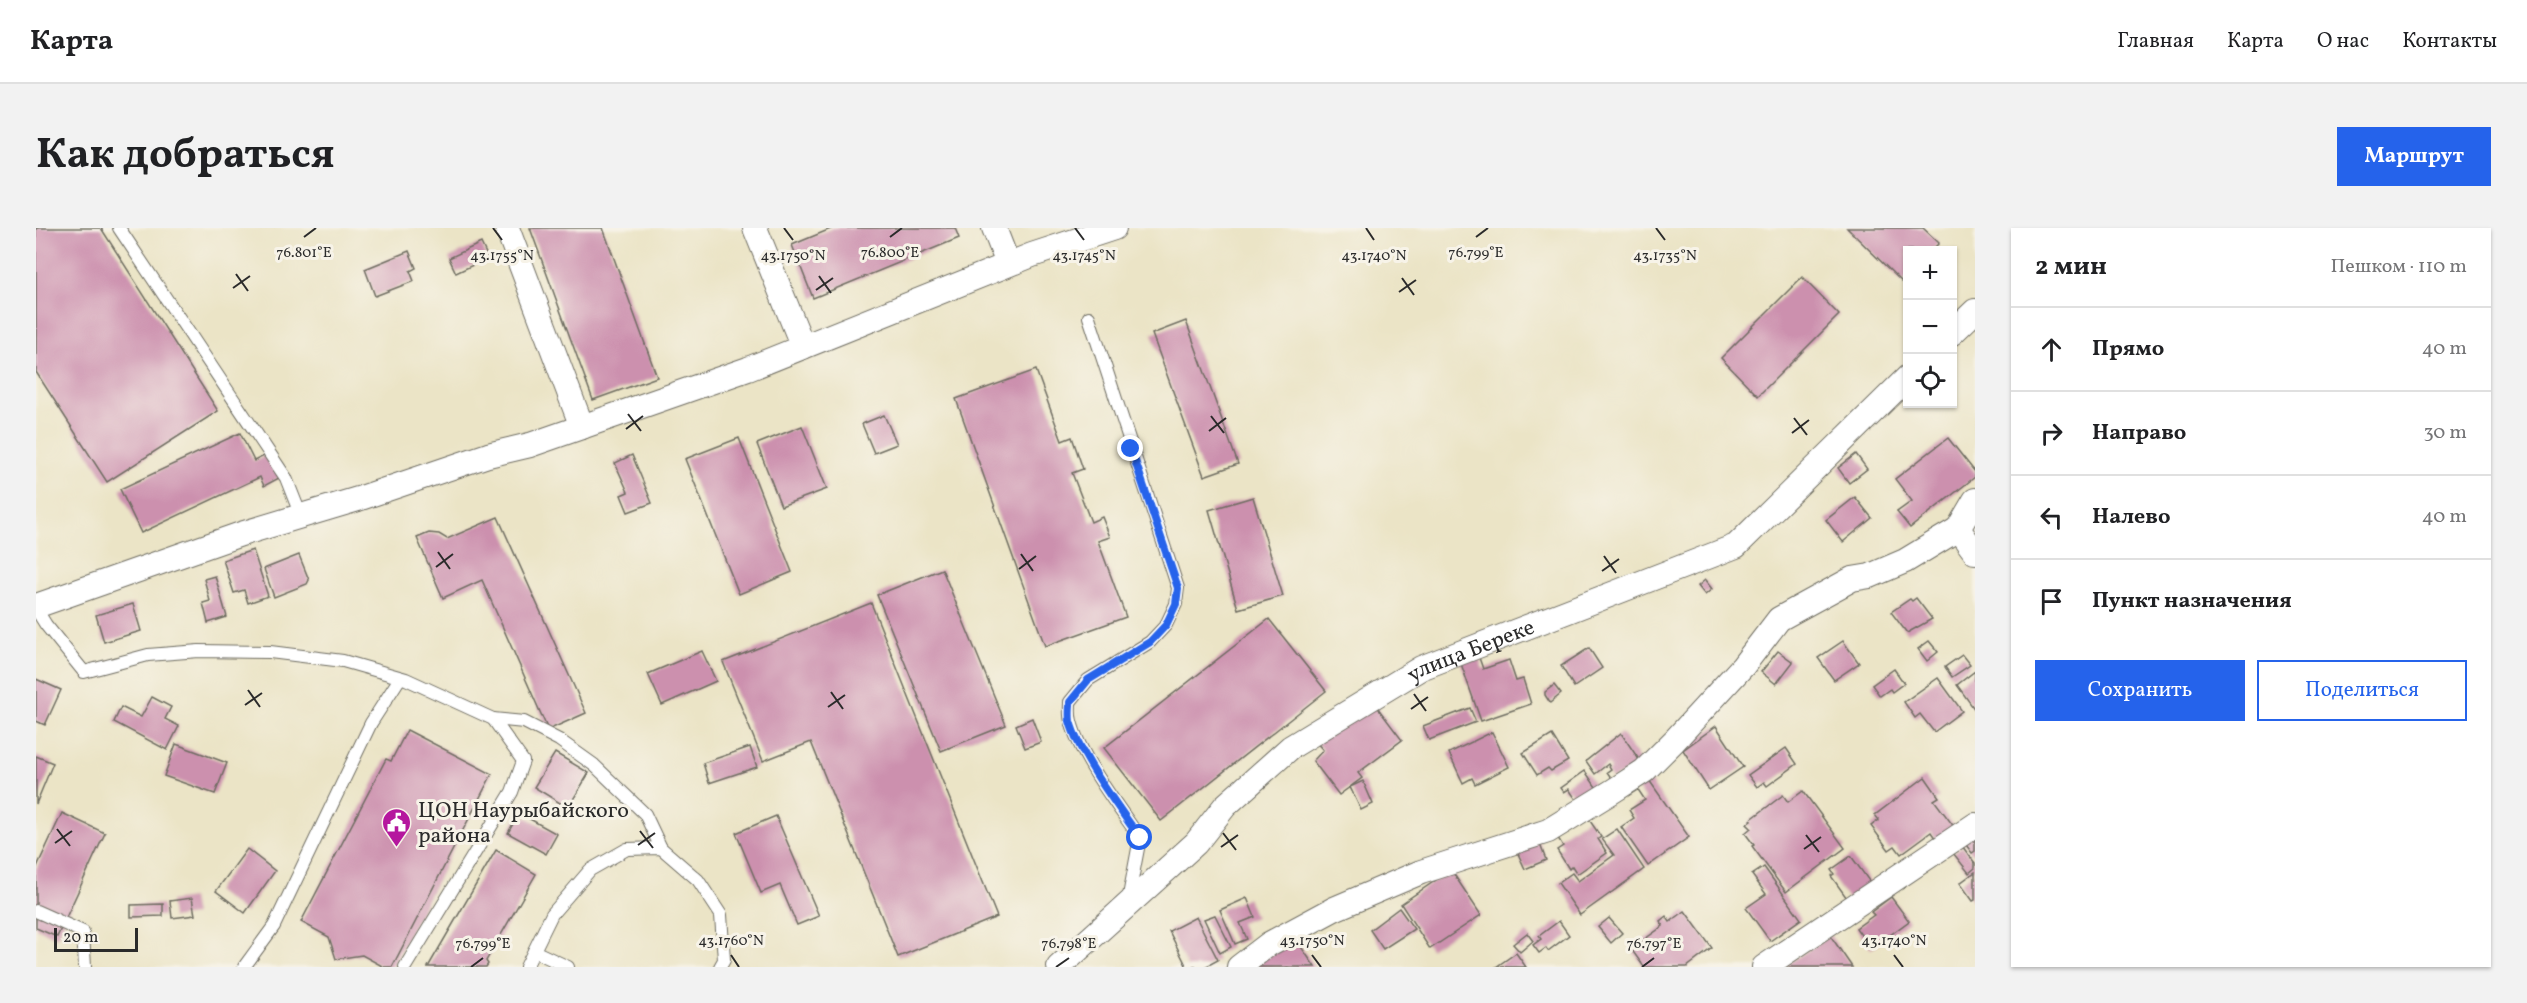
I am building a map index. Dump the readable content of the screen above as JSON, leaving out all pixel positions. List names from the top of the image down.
{
  "streets": {
    "street": ["улица Береке"]
  },
  "places": {
    "public building": ["ЦОН Наурыбайского района"]
  },
  "scale_bar": "20 m",
  "page": {
    "header": "Карта",
    "nav": [
      "Главная",
      "Карта",
      "О нас",
      "Контакты"
    ],
    "title": "Как добраться",
    "buttons": [
      "Маршрут",
      ["Сохранить", "Поделиться"]
    ],
    "heading": ["2 мин", "Пешком · 110 m"],
    "map_buttons": ["+", "−"],
    "list": [
      ["Прямо", "40 m"],
      ["Направо", "30 m"],
      ["Налево", "40 m"],
      "Пункт назначения"
    ],
    "scale": "20 m"
  },
  "coordinates": [
    "76.801°E",
    "76.800°E",
    "76.799°E",
    "43.1755°N",
    "43.1750°N",
    "43.1745°N",
    "43.1740°N",
    "43.1735°N",
    "43.1760°N",
    "76.798°E",
    "76.797°E"
  ]
}
